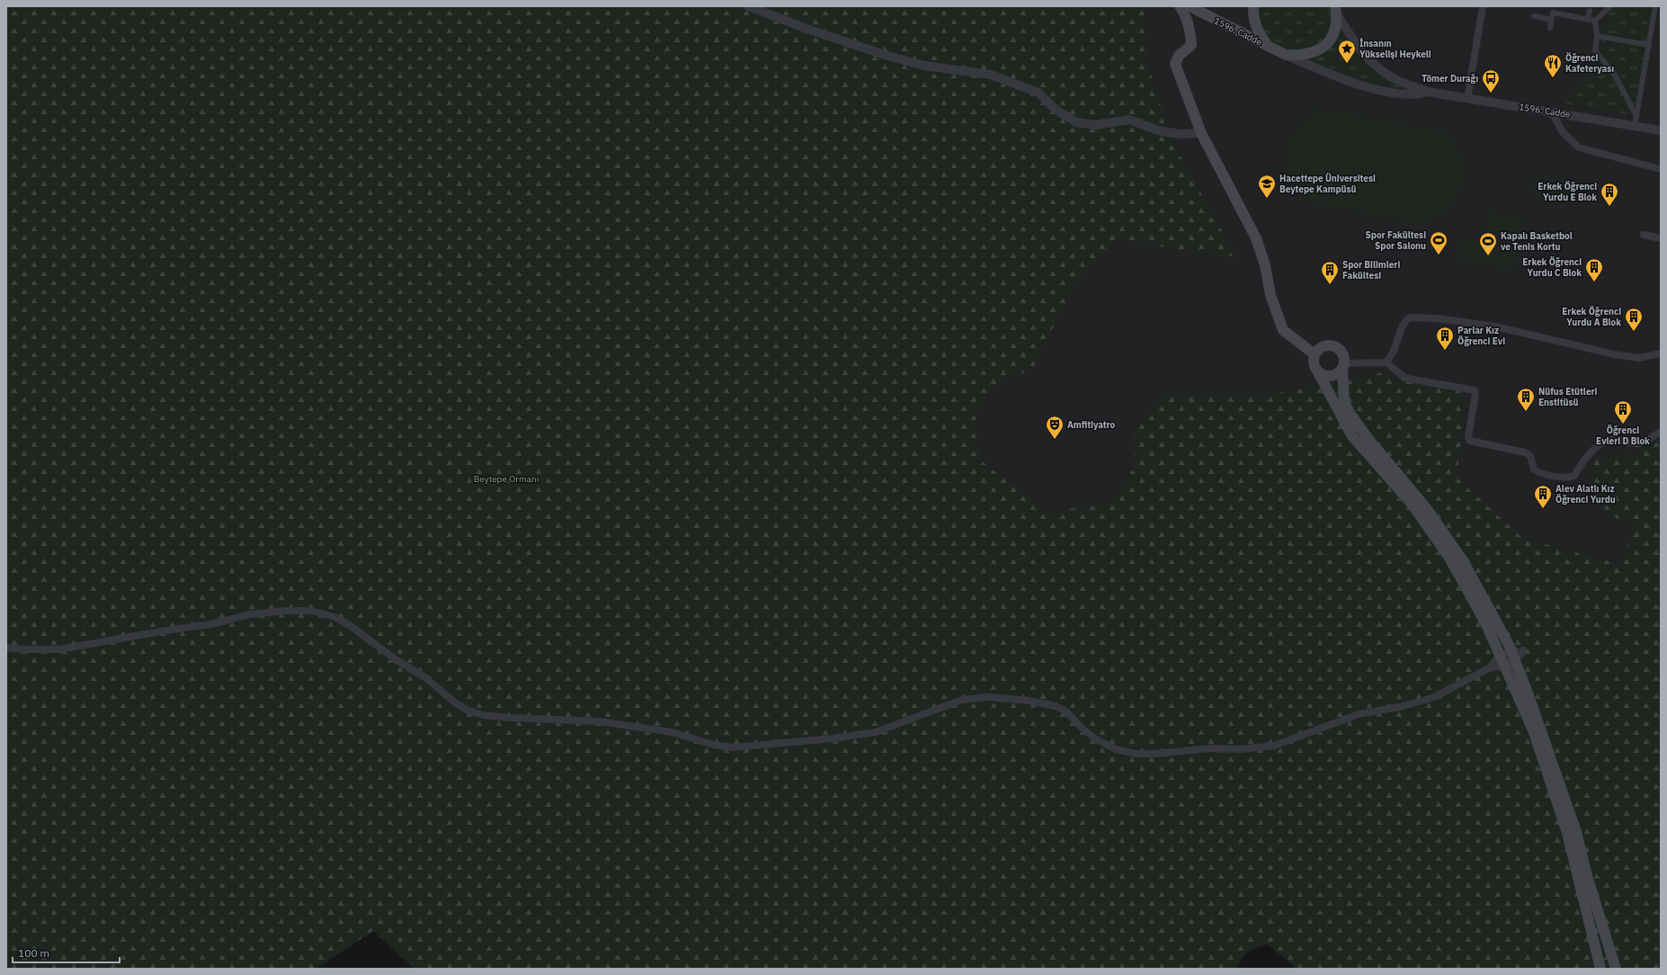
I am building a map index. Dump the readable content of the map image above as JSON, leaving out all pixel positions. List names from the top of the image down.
{
  "streets": {
    "main road": ["1596. Cadde"]
  },
  "parks": ["Beytepe Ormanı"],
  "places": {
    "place": ["İnsanın Yükselişi Heykeli"],
    "restaurant": ["Öğrenci Kafeteryası"],
    "bus stop": ["Tömer Durağı"],
    "school or university": ["Hacettepe Üniversitesi Beytepe Kampüsü"],
    "building": [
      "Erkek Öğrenci Yurdu E Blok",
      "Erkek Öğrenci Yurdu C Blok",
      "Spor Bilimleri Fakültesi",
      "Erkek Öğrenci Yurdu A Blok",
      "Parlar Kız Öğrenci Evi",
      "Nüfus Etütleri Enstitüsü",
      "Öğrenci Evleri D Blok",
      "Alev Alatlı Kız Öğrenci Yurdu"
    ],
    "sports": ["Spor Fakültesi Spor Salonu", "Kapalı Basketbol ve Tenis Kortu"],
    "theatre": ["Amfitiyatro"]
  },
  "scale_bar": "100 m"
}
